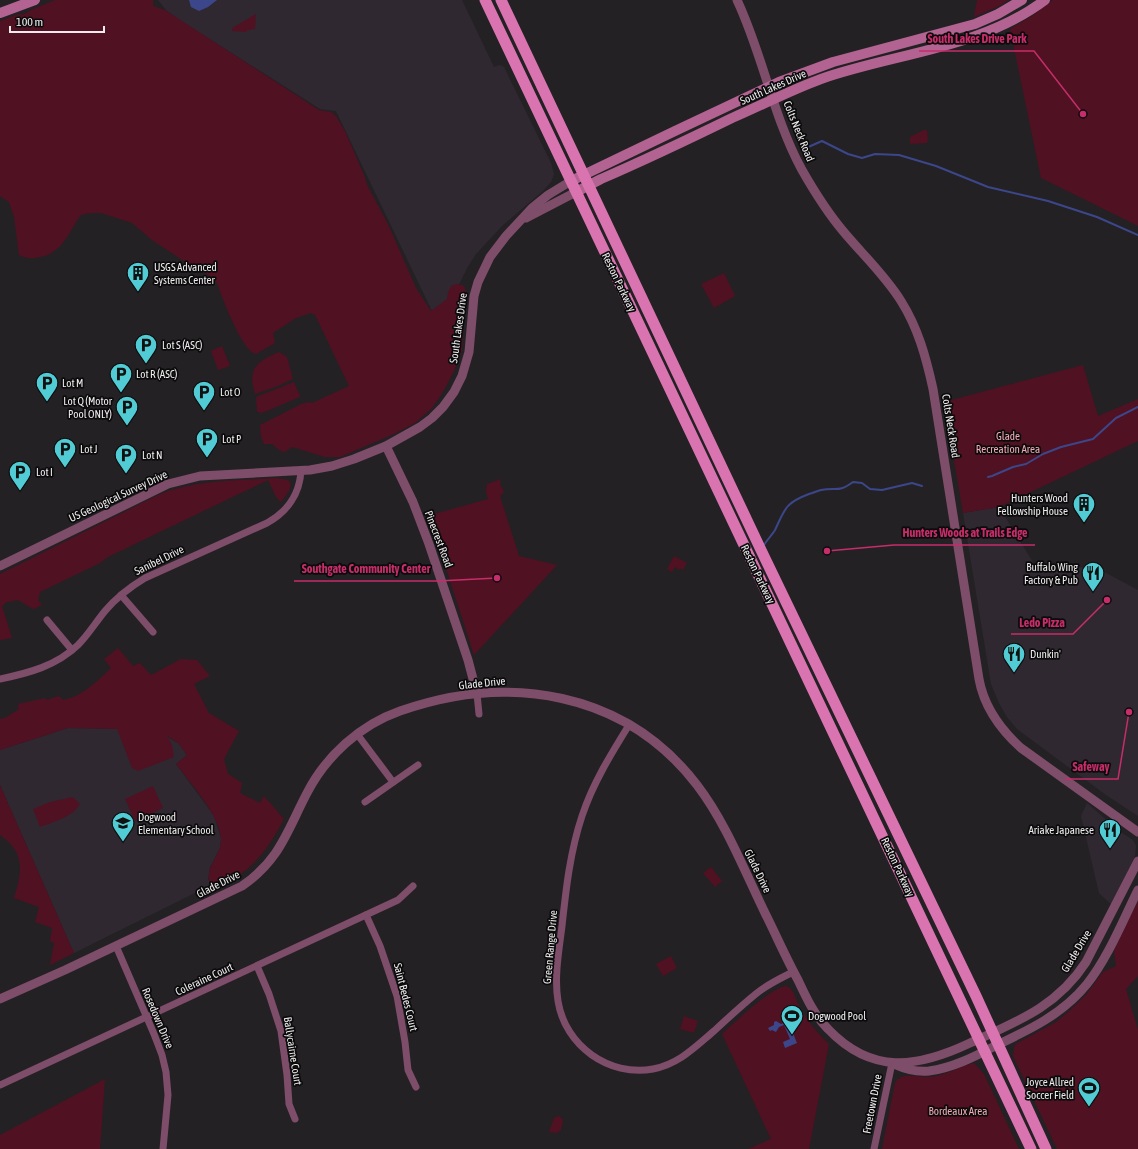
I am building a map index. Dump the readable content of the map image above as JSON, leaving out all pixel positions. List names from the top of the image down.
{
  "streets": {
    "main road": ["South Lakes Drive", "Reston Parkway"],
    "street": [
      "Colts Neck Road",
      "US Geological Survey Drive",
      "Pinecrest Road",
      "Sanibel Drive",
      "Glade Drive",
      "Green Range Drive",
      "Coleraine Court",
      "Saint Bedes Court",
      "Rosedown Drive",
      "Ballycairne Court",
      "Freetown Drive"
    ]
  },
  "crossings": [
    ["South Lakes Drive", "Colts Neck Road"],
    ["South Lakes Drive", "Reston Parkway"],
    ["South Lakes Drive", "US Geological Survey Drive"],
    ["South Lakes Drive", "Pinecrest Road"],
    ["South Lakes Drive", "Sanibel Drive"],
    ["Reston Parkway", "Glade Drive"],
    ["US Geological Survey Drive", "Sanibel Drive"],
    ["Pinecrest Road", "Glade Drive"],
    ["Glade Drive", "Green Range Drive"],
    ["Glade Drive", "Rosedown Drive"],
    ["Glade Drive", "Freetown Drive"],
    ["Coleraine Court", "Saint Bedes Court"],
    ["Coleraine Court", "Rosedown Drive"],
    ["Coleraine Court", "Ballycairne Court"]
  ],
  "parks": ["Glade Recreation Area", "Bordeaux Area"],
  "places": {
    "other": [
      "South Lakes Drive Park",
      "Hunters Woods at Trails Edge",
      "Southgate Community Center",
      "Ledo Pizza",
      "Safeway"
    ],
    "building": ["USGS Advanced Systems Center", "Hunters Wood Fellowship House"],
    "parking": [
      "Lot S (ASC)",
      "Lot R (ASC)",
      "Lot M",
      "Lot O",
      "Lot Q (Motor Pool ONLY)",
      "Lot P",
      "Lot J",
      "Lot N",
      "Lot I"
    ],
    "restaurant": ["Buffalo Wing Factory & Pub", "Dunkin'", "Ariake Japanese"],
    "school or university": ["Dogwood Elementary School"],
    "sports": ["Dogwood Pool", "Joyce Allred Soccer Field"]
  },
  "scale_bar": "100 m"
}
